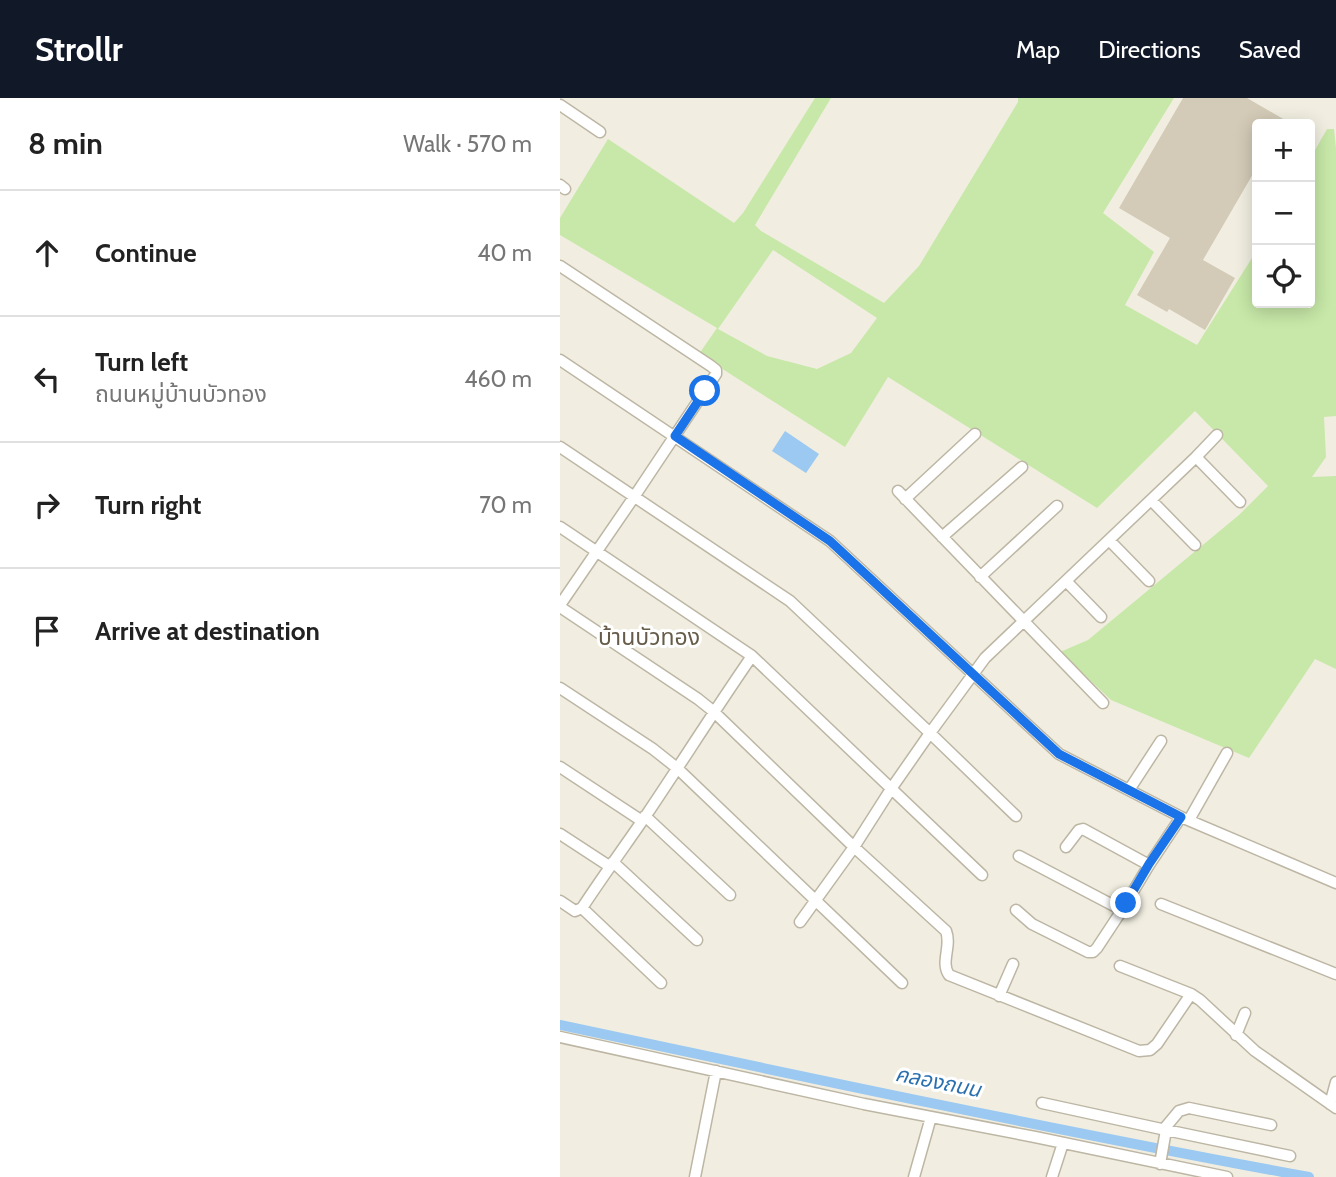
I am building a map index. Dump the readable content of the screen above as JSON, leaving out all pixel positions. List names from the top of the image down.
{
  "districts": ["บ้านบัวทอง"],
  "water": ["คลองถนน"],
  "page": {
    "header": "Strollr",
    "nav": ["Map", "Directions", "Saved"],
    "heading": ["8 min", "Walk · 570 m"],
    "map_buttons": ["+", "−"],
    "list": [
      ["Continue", "40 m"],
      ["Turn left", "ถนนหมู่บ้านบัวทอง", "460 m"],
      ["Turn right", "70 m"],
      "Arrive at destination"
    ]
  }
}
